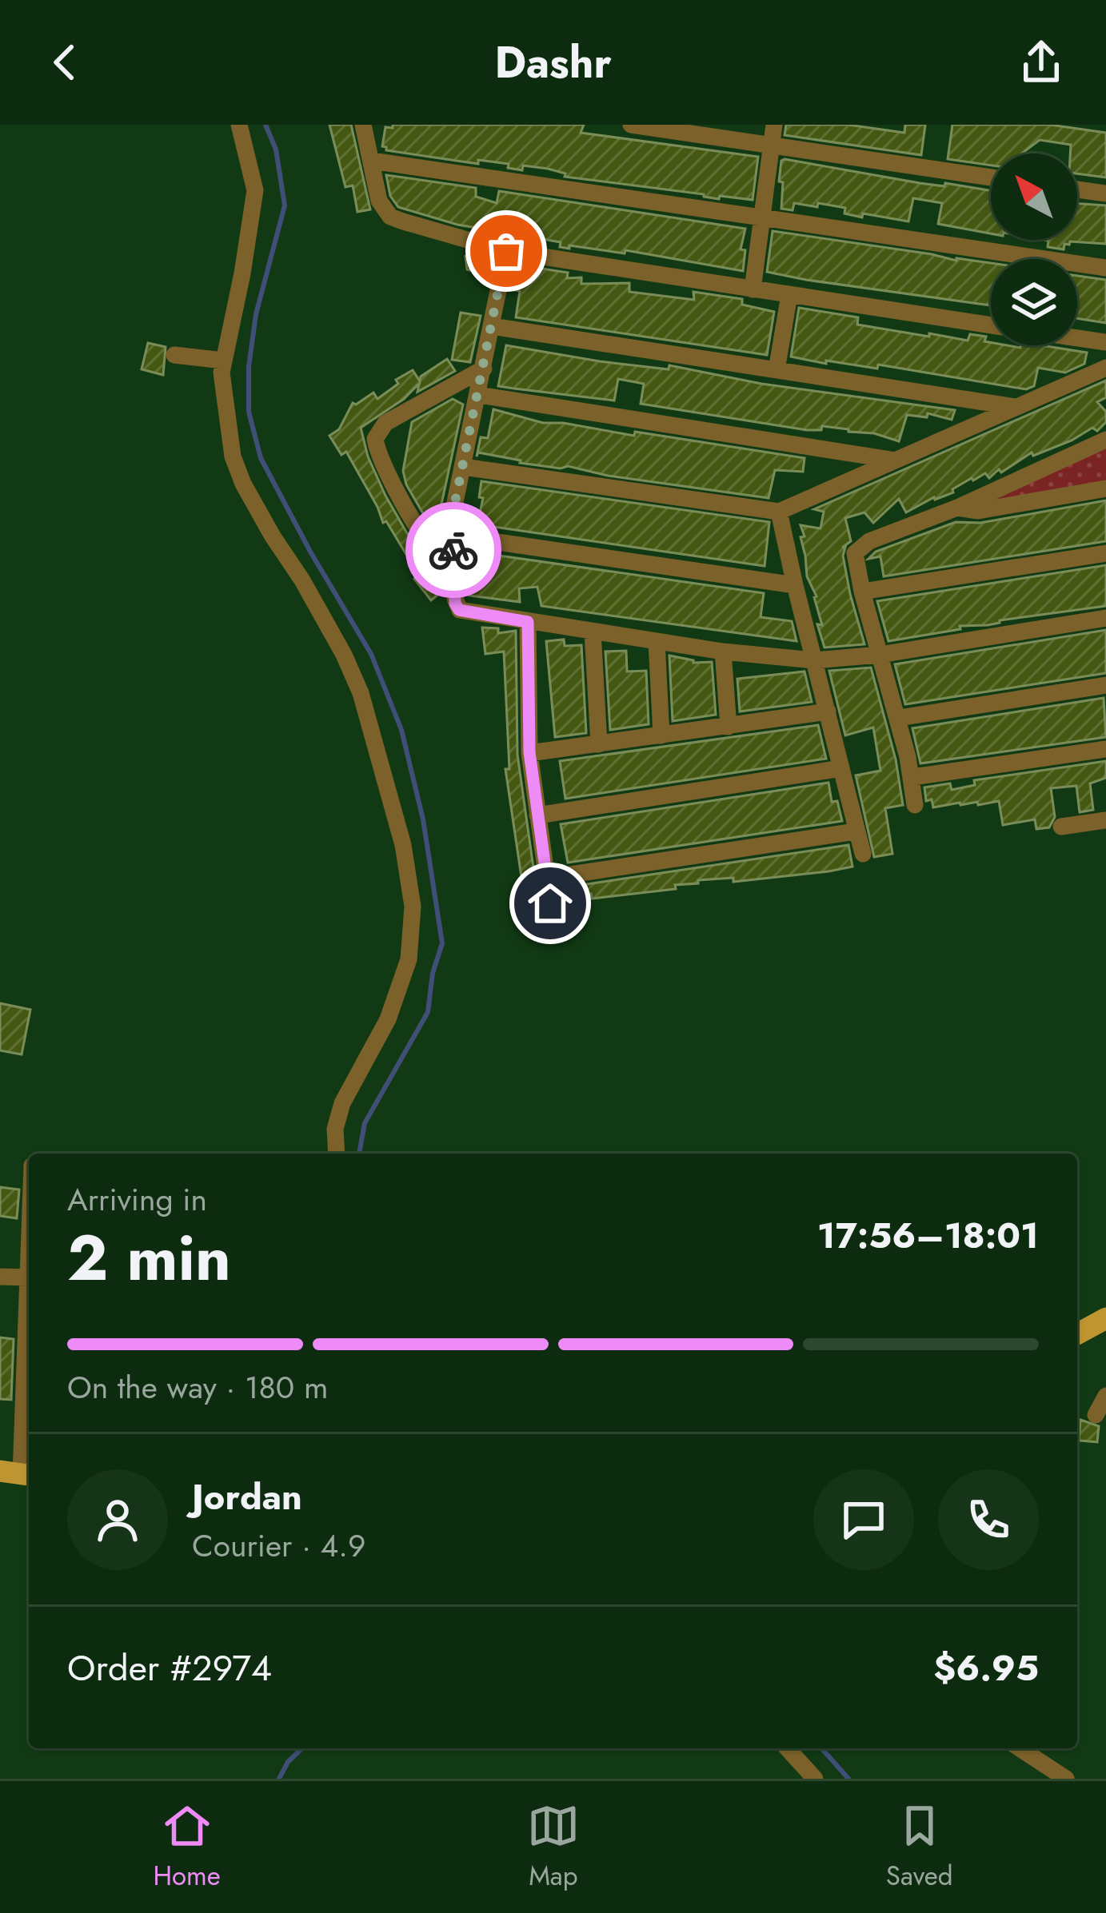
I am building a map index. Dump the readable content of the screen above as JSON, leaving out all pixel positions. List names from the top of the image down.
{
  "north": "top left",
  "page": {
    "header": "Dashr",
    "heading": ["2 min", "Arriving in", "17:56–18:01"],
    "panel": [
      "Jordan",
      "Courier · 4.9",
      "Order #2974",
      "$6.95"
    ],
    "bar": "On the way · 180 m",
    "tabs": ["Home", "Map", "Saved"]
  }
}
